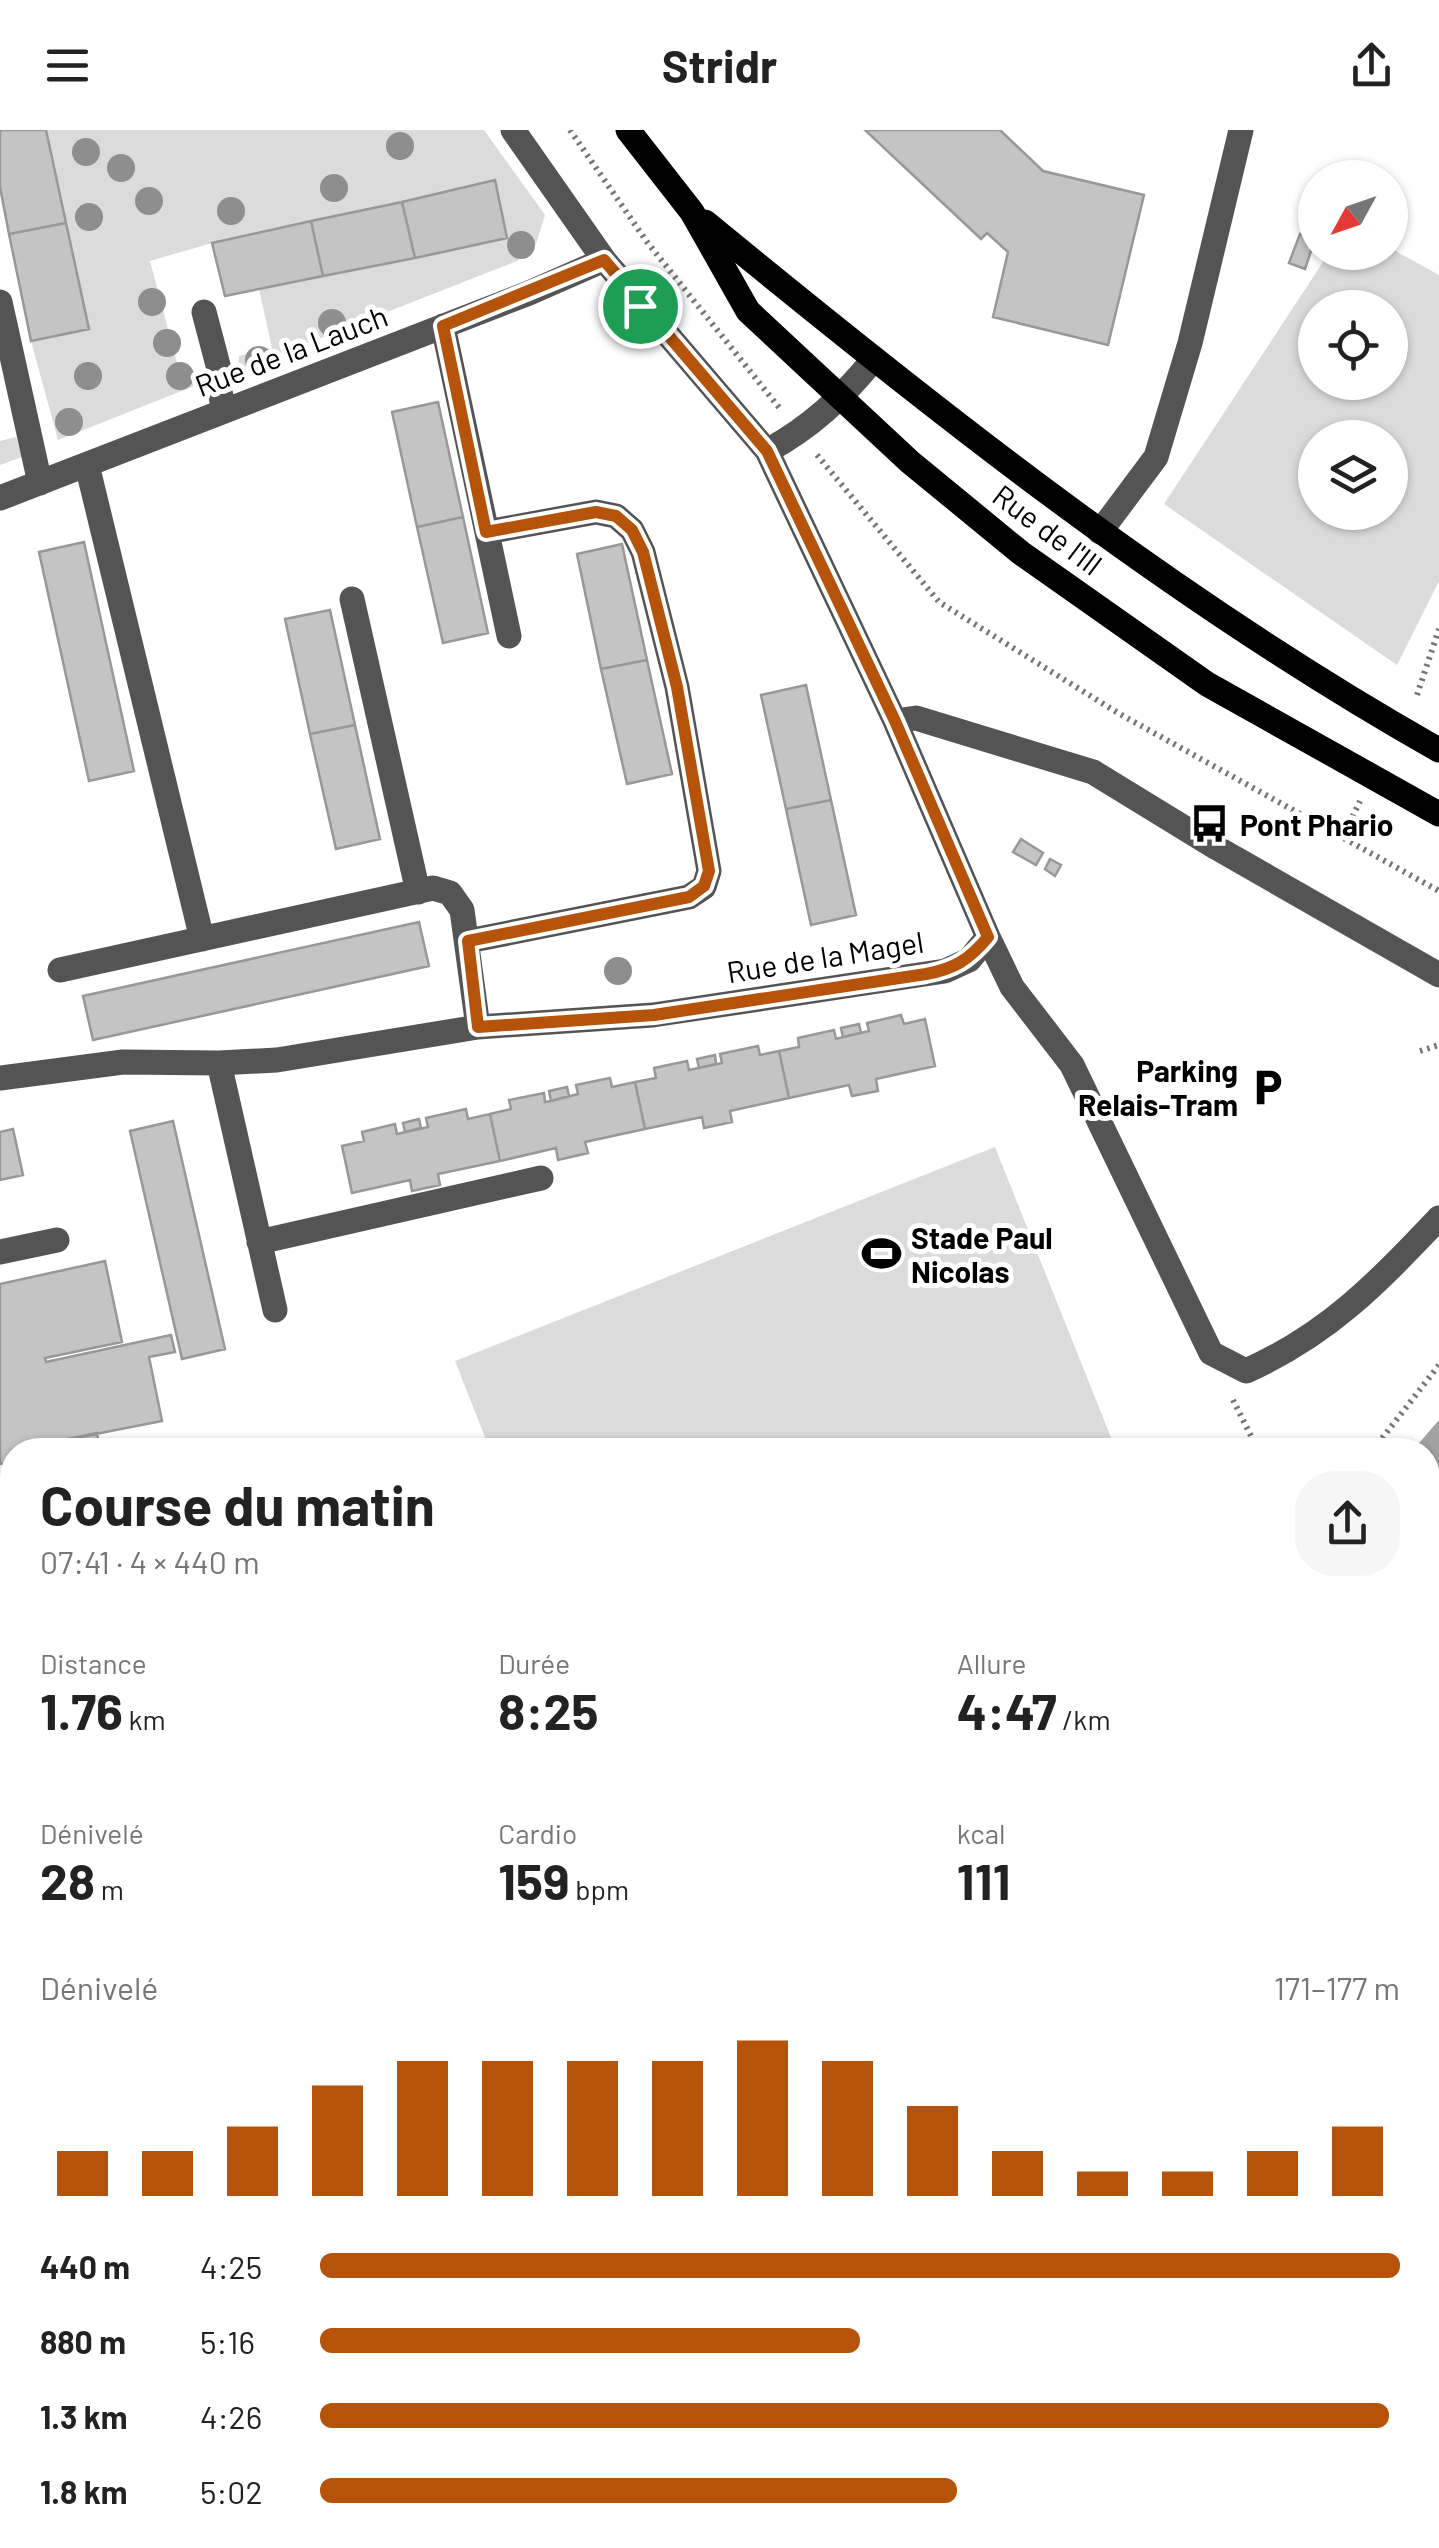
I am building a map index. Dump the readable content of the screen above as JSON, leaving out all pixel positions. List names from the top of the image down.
{
  "streets": {
    "main road": ["Rue de l'Ill"],
    "street": ["Rue de la Lauch", "Rue de la Magel"]
  },
  "places": {
    "bus stop": ["Pont Phario"],
    "parking": ["Parking Relais-Tram"],
    "sports": ["Stade Paul Nicolas"]
  },
  "north": "bottom left",
  "page": {
    "header": "Stridr",
    "heading": ["Course du matin", "07:41 · 4 × 440 m"],
    "stats": [
      ["Distance", "1.76 km"],
      ["Durée", "8:25"],
      ["Allure", "4:47 /km"],
      ["Dénivelé", "28 m"],
      ["Cardio", "159 bpm"],
      ["kcal", "111"]
    ],
    "chart": ["Dénivelé", "171–177 m"],
    "list": [
      {
        "name": "440 m",
        "note": "4:25"
      },
      {
        "name": "880 m",
        "note": "5:16"
      },
      {
        "name": "1.3 km",
        "note": "4:26"
      },
      {
        "name": "1.8 km",
        "note": "5:02"
      }
    ]
  }
}
